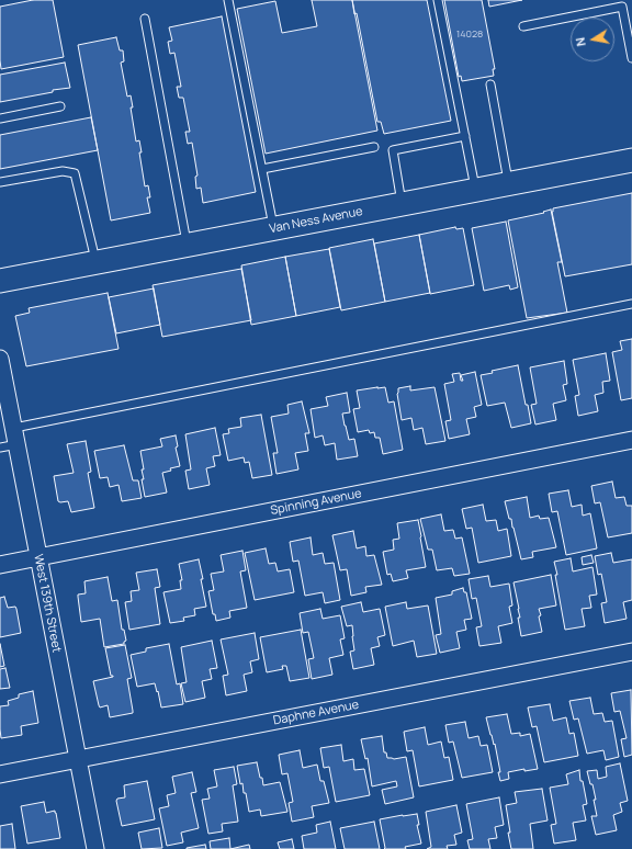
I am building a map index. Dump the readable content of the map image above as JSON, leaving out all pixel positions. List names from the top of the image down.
{
  "streets": {
    "main road": ["Van Ness Avenue"],
    "street": ["Spinning Avenue", "West 139th Street", "Daphne Avenue"]
  },
  "crossings": [
    ["Spinning Avenue", "West 139th Street"],
    ["West 139th Street", "Daphne Avenue"]
  ],
  "house_numbers": ["14028"],
  "north": "left"
}
